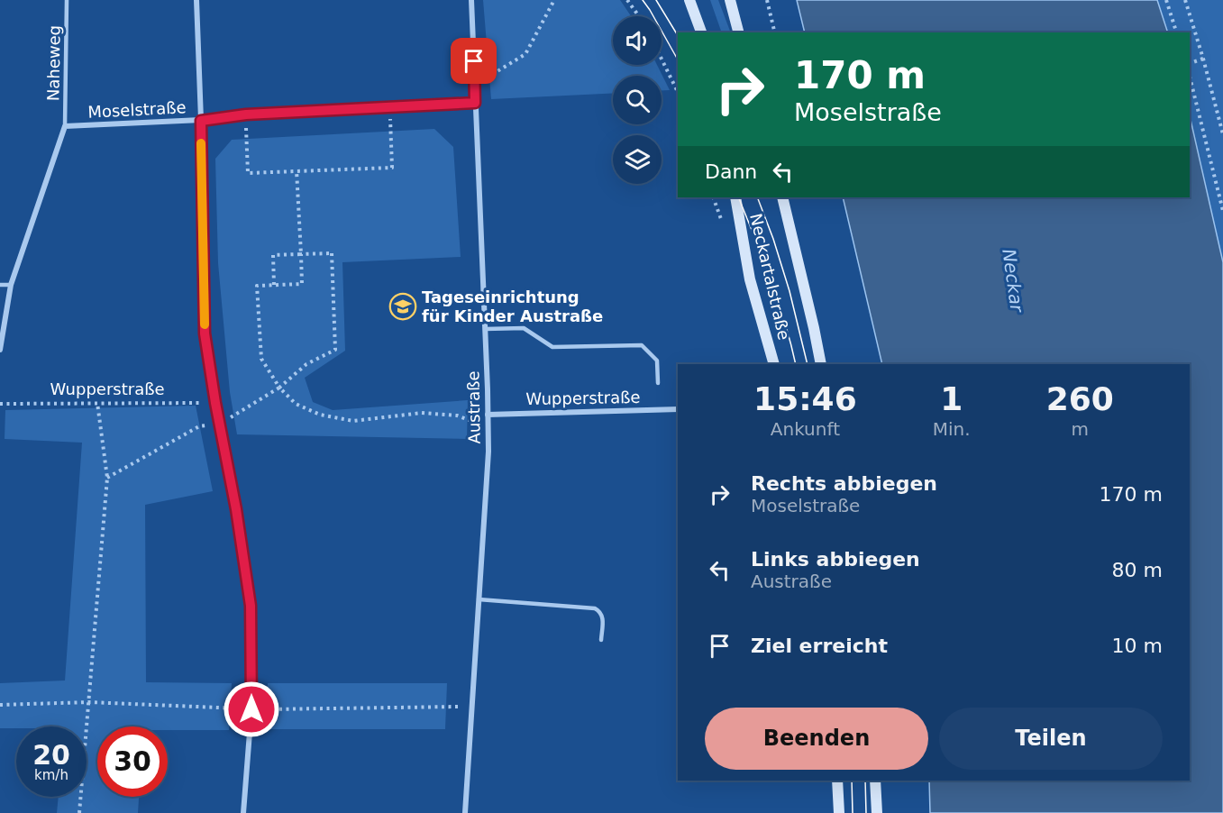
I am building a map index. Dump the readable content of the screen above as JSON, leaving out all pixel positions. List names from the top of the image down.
{
  "streets": {
    "main road": ["Neckartalstraße"],
    "street": ["Moselstraße", "Wupperstraße", "Austraße"],
    "lane": ["Naheweg"]
  },
  "crossings": [
    ["Naheweg", "Moselstraße"],
    ["Moselstraße", "Austraße"],
    ["Wupperstraße", "Austraße"]
  ],
  "water": ["Neckar"],
  "places": {
    "school or university": ["Tageseinrichtung für Kinder Austraße"]
  },
  "page": {
    "turn": ["170 m", "Moselstraße"],
    "then": "Dann",
    "eta": [
      "15:46",
      "Ankunft",
      "1",
      "Min.",
      "260",
      "m"
    ],
    "list": [
      {
        "name": "Rechts abbiegen",
        "note": "Moselstraße",
        "value": "170 m"
      },
      {
        "name": "Links abbiegen",
        "note": "Austraße",
        "value": "80 m"
      },
      {
        "name": "Ziel erreicht",
        "value": "10 m"
      }
    ],
    "buttons": ["Beenden", "Teilen"],
    "speed": "20 km/h",
    "limit": "30"
  }
}
